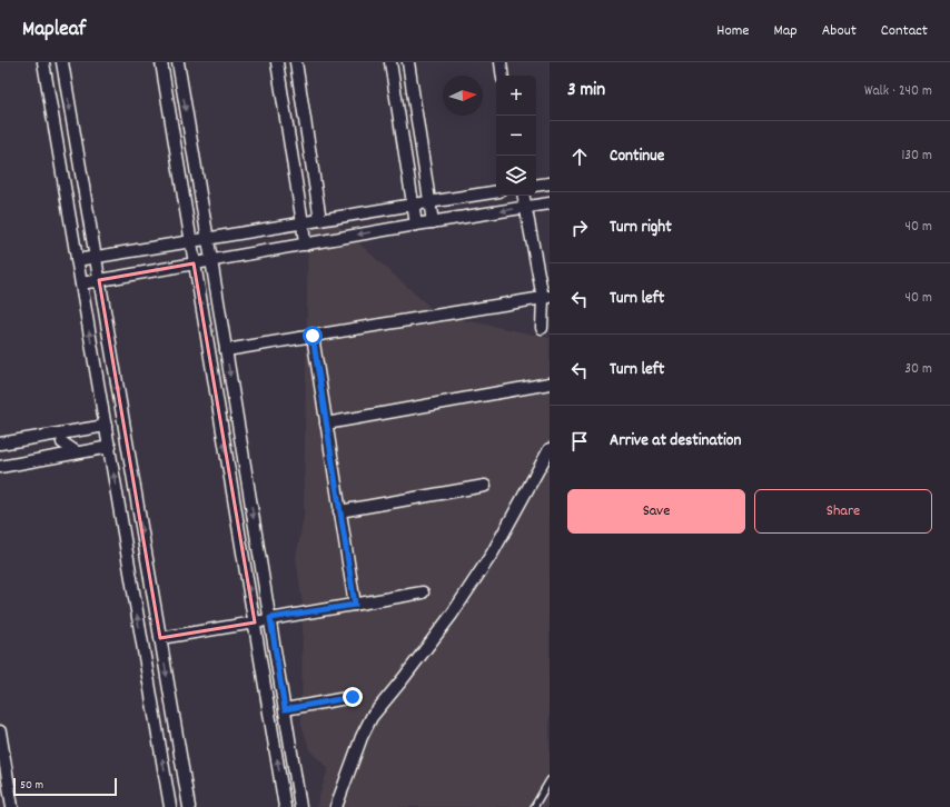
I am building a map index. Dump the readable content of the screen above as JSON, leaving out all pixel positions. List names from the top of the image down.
{
  "scale_bar": "50 m",
  "north": "right",
  "page": {
    "header": "Mapleaf",
    "nav": [
      "Home",
      "Map",
      "About",
      "Contact"
    ],
    "heading": ["3 min", "Walk · 240 m"],
    "map_buttons": ["+", "−"],
    "list": [
      ["Continue", "130 m"],
      ["Turn right", "40 m"],
      ["Turn left", "40 m"],
      ["Turn left", "30 m"],
      "Arrive at destination"
    ],
    "buttons": ["Save", "Share"],
    "scale": "50 m"
  }
}
